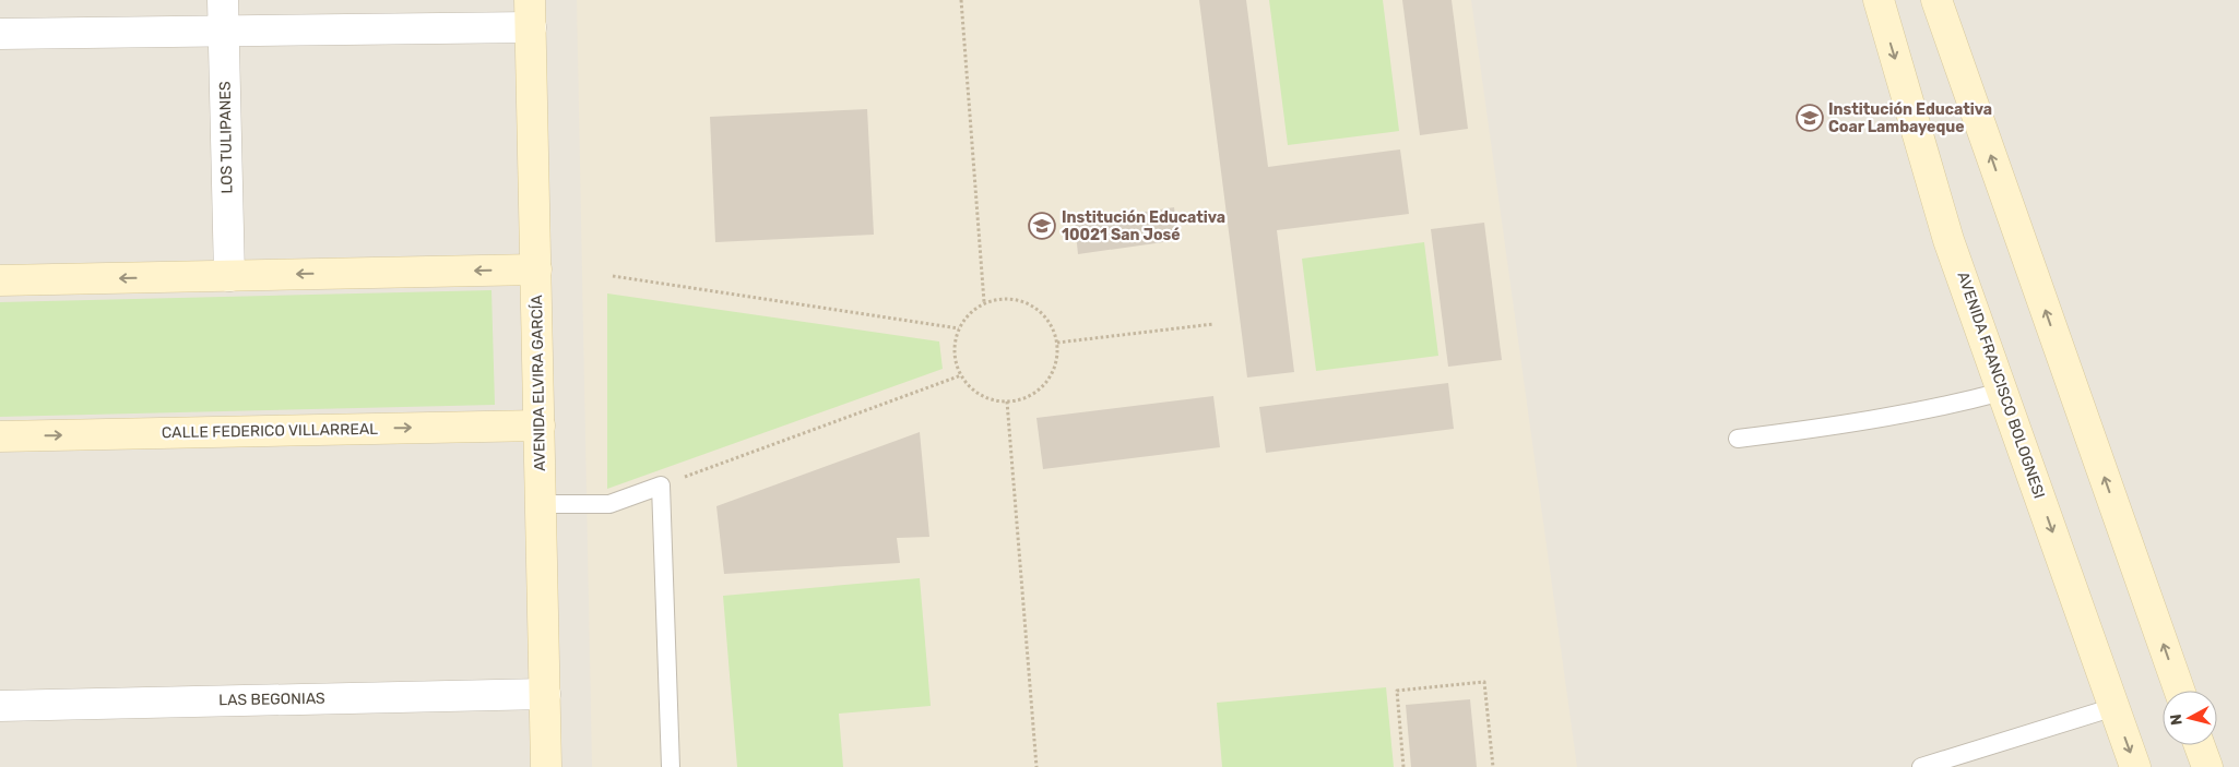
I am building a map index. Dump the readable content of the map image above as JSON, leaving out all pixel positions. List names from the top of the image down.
{
  "streets": {
    "main road": ["AVENIDA ELVIRA GARCÍA", "AVENIDA FRANCISCO BOLOGNESI", "CALLE FEDERICO VILLARREAL"],
    "street": ["LOS TULIPANES", "LAS BEGONIAS"]
  },
  "crossings": [
    ["AVENIDA ELVIRA GARCÍA", "CALLE FEDERICO VILLARREAL"],
    ["AVENIDA ELVIRA GARCÍA", "LAS BEGONIAS"]
  ],
  "places": {
    "school or university": ["Institución Educativa Coar Lambayeque", "Institución Educativa 10021 San José"]
  },
  "north": "left"
}
